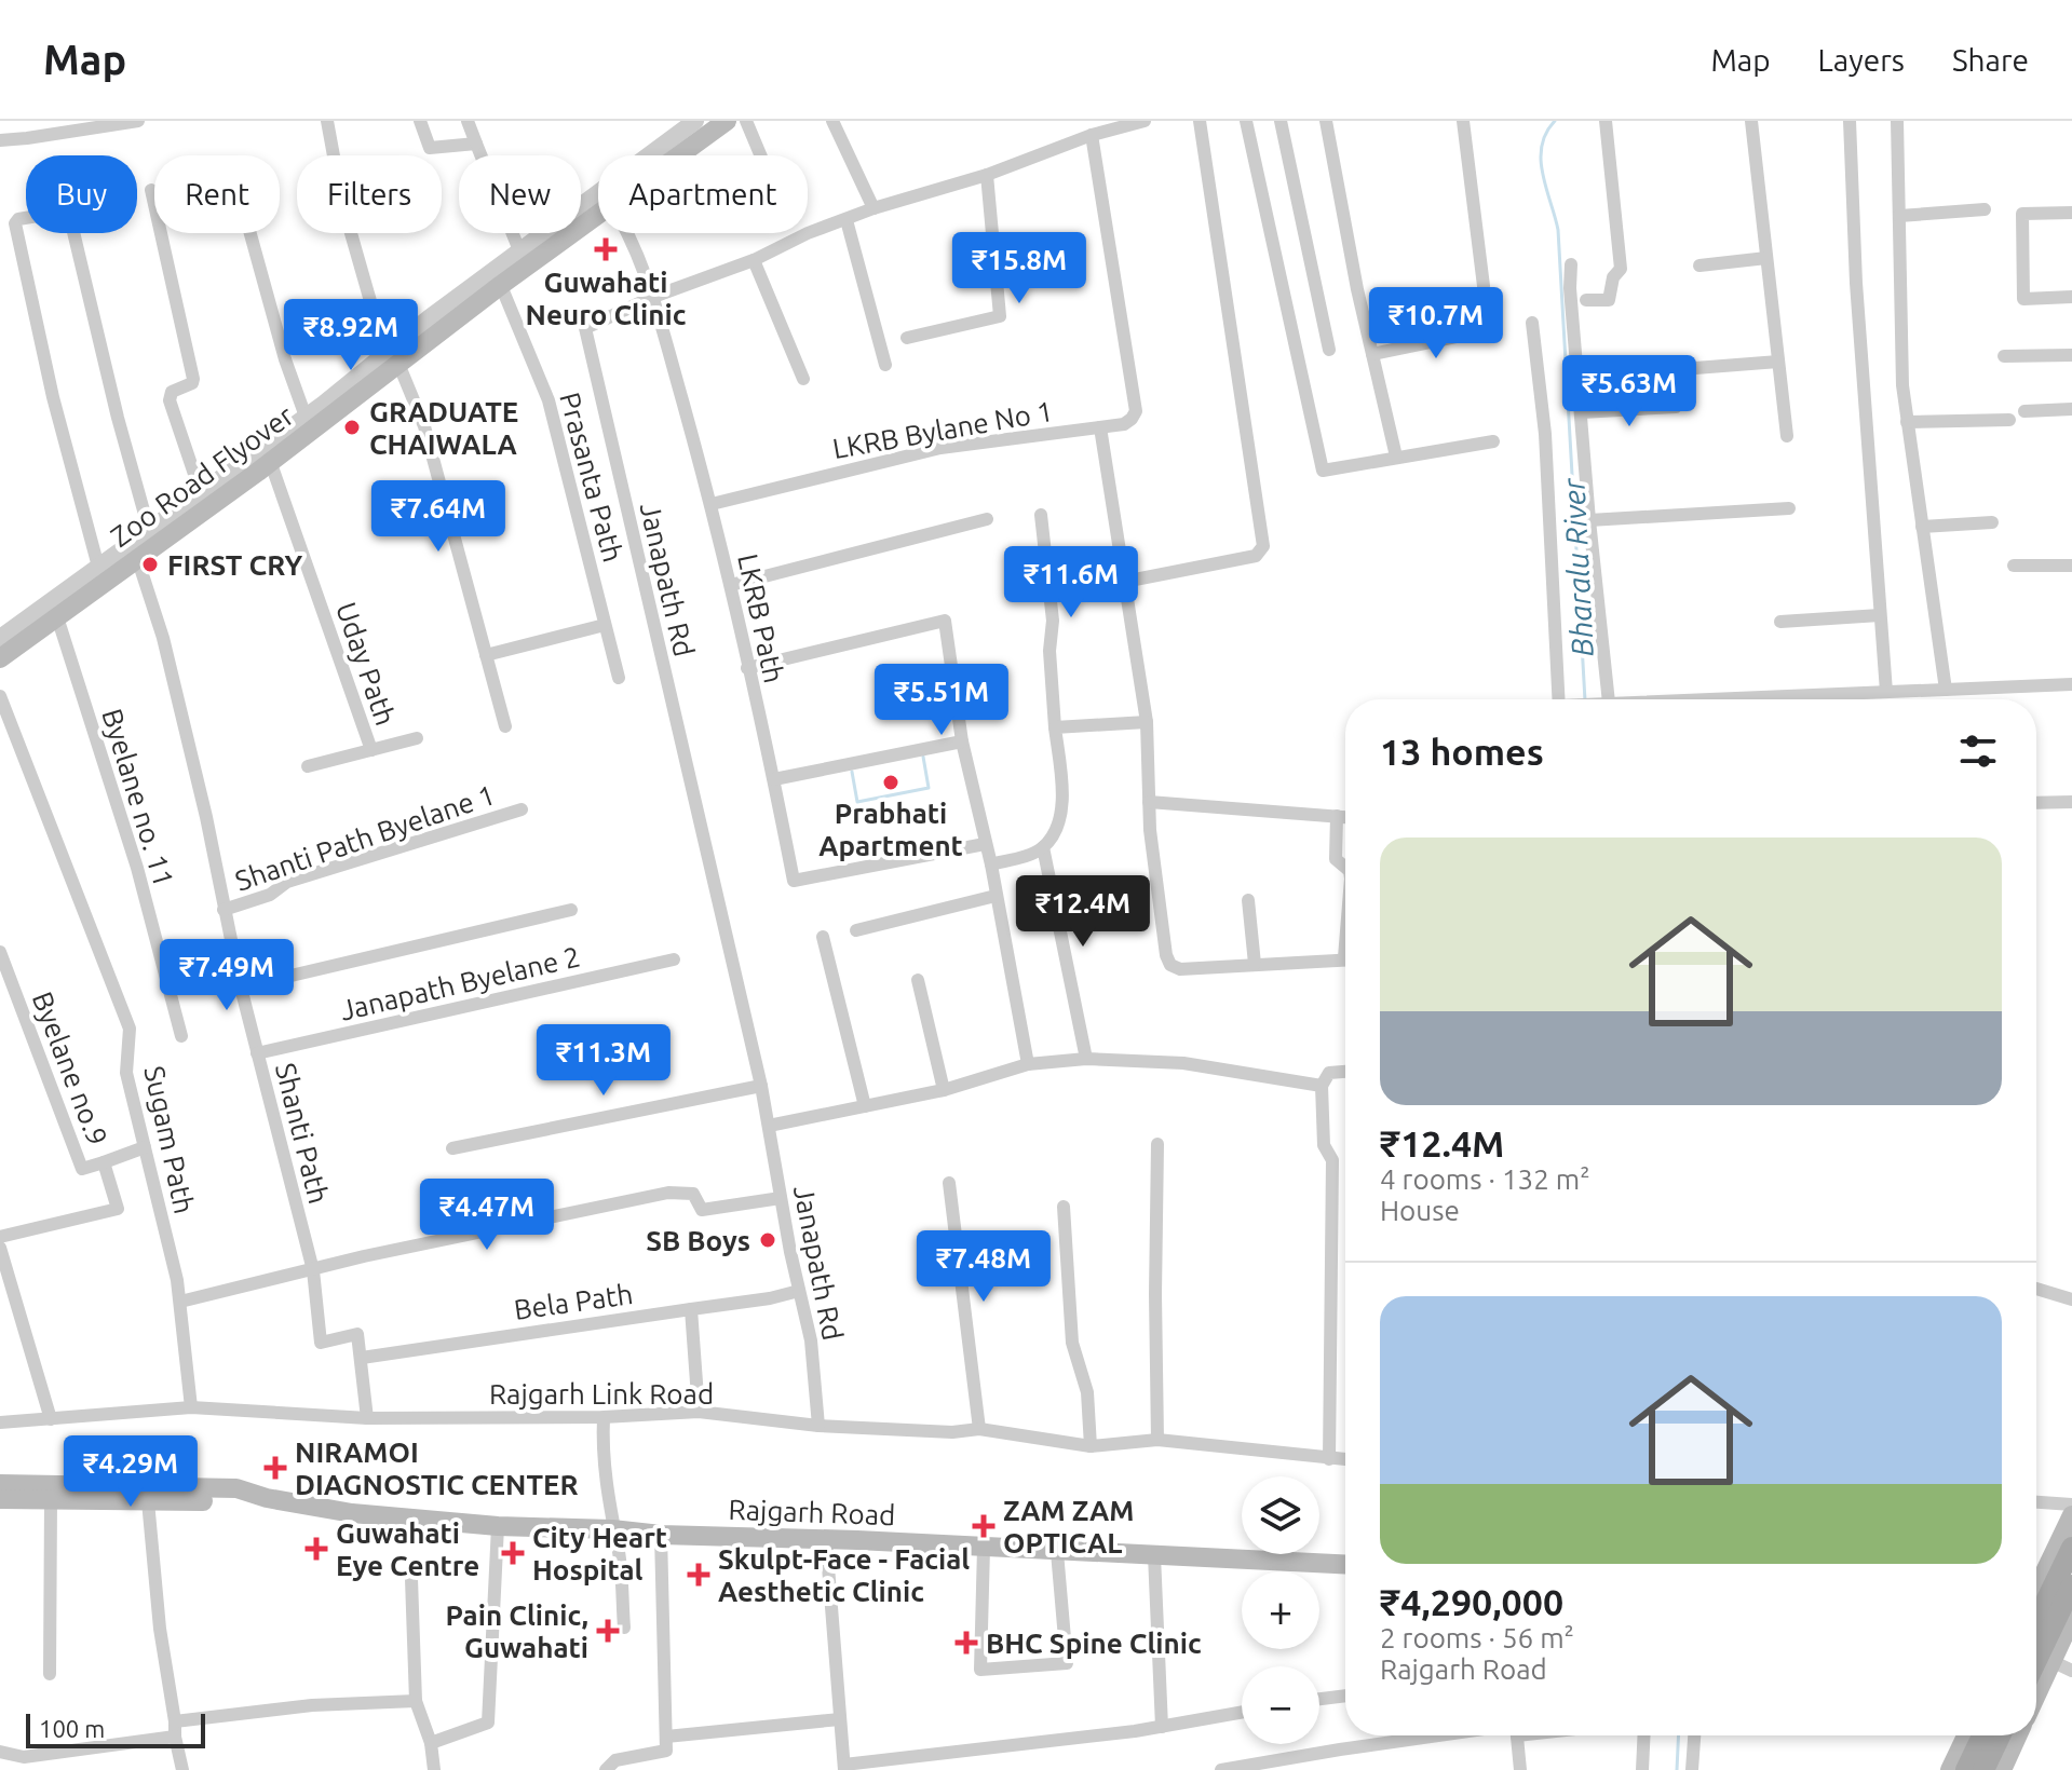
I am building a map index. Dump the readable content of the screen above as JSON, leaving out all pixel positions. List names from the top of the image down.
{
  "streets": {
    "main road": ["Zoo Road Flyover", "Rajgarh Road"],
    "street": [
      "LKRB Bylane No 1",
      "Prasanta Path",
      "Janapath Rd",
      "LKRB Path",
      "Uday Path",
      "Byelane no. 11",
      "Shanti Path Byelane 1",
      "Janapath Byelane 2",
      "Byelane no.9",
      "Shanti Path",
      "Sugam Path",
      "Bela Path",
      "Rajgarh Link Road"
    ]
  },
  "crossings": [
    ["LKRB Bylane No 1", "Janapath Rd"],
    ["LKRB Bylane No 1", "LKRB Path"],
    ["Janapath Rd", "LKRB Path"],
    ["Janapath Rd", "Bela Path"],
    ["Janapath Rd", "Rajgarh Link Road"],
    ["Shanti Path Byelane 1", "Shanti Path"],
    ["Janapath Byelane 2", "Shanti Path"],
    ["Shanti Path", "Bela Path"],
    ["Sugam Path", "Rajgarh Link Road"]
  ],
  "water": ["Bharalu River"],
  "places": {
    "health": [
      "Guwahati Neuro Clinic",
      "NIRAMOI DIAGNOSTIC CENTER",
      "ZAM ZAM OPTICAL",
      "Guwahati Eye Centre",
      "City Heart Hospital",
      "Skulpt-Face - Facial Aesthetic Clinic",
      "Pain Clinic, Guwahati",
      "BHC Spine Clinic"
    ],
    "other": [
      "GRADUATE CHAIWALA",
      "FIRST CRY",
      "Prabhati Apartment",
      "SB Boys"
    ]
  },
  "scale_bar": "100 m",
  "page": {
    "header": "Map",
    "nav": ["Map", "Layers", "Share"],
    "chip": [
      "Buy",
      "Rent",
      "Filters",
      "New",
      "Apartment"
    ],
    "price": [
      "₹15.8M",
      "₹10.7M",
      "₹8.92M",
      "₹5.63M",
      "₹7.64M",
      "₹11.6M",
      "₹5.51M",
      "₹12.4M",
      "₹7.49M",
      "₹11.3M",
      "₹4.47M",
      "₹7.48M",
      "₹4.29M"
    ],
    "heading": "13 homes",
    "list": [
      {
        "name": "₹12.4M",
        "note": "4 rooms · 132 m² · House"
      },
      {
        "name": "₹4,290,000",
        "note": "2 rooms · 56 m² · Rajgarh Road"
      }
    ],
    "map_buttons": ["+", "−"],
    "scale": "100 m"
  }
}
